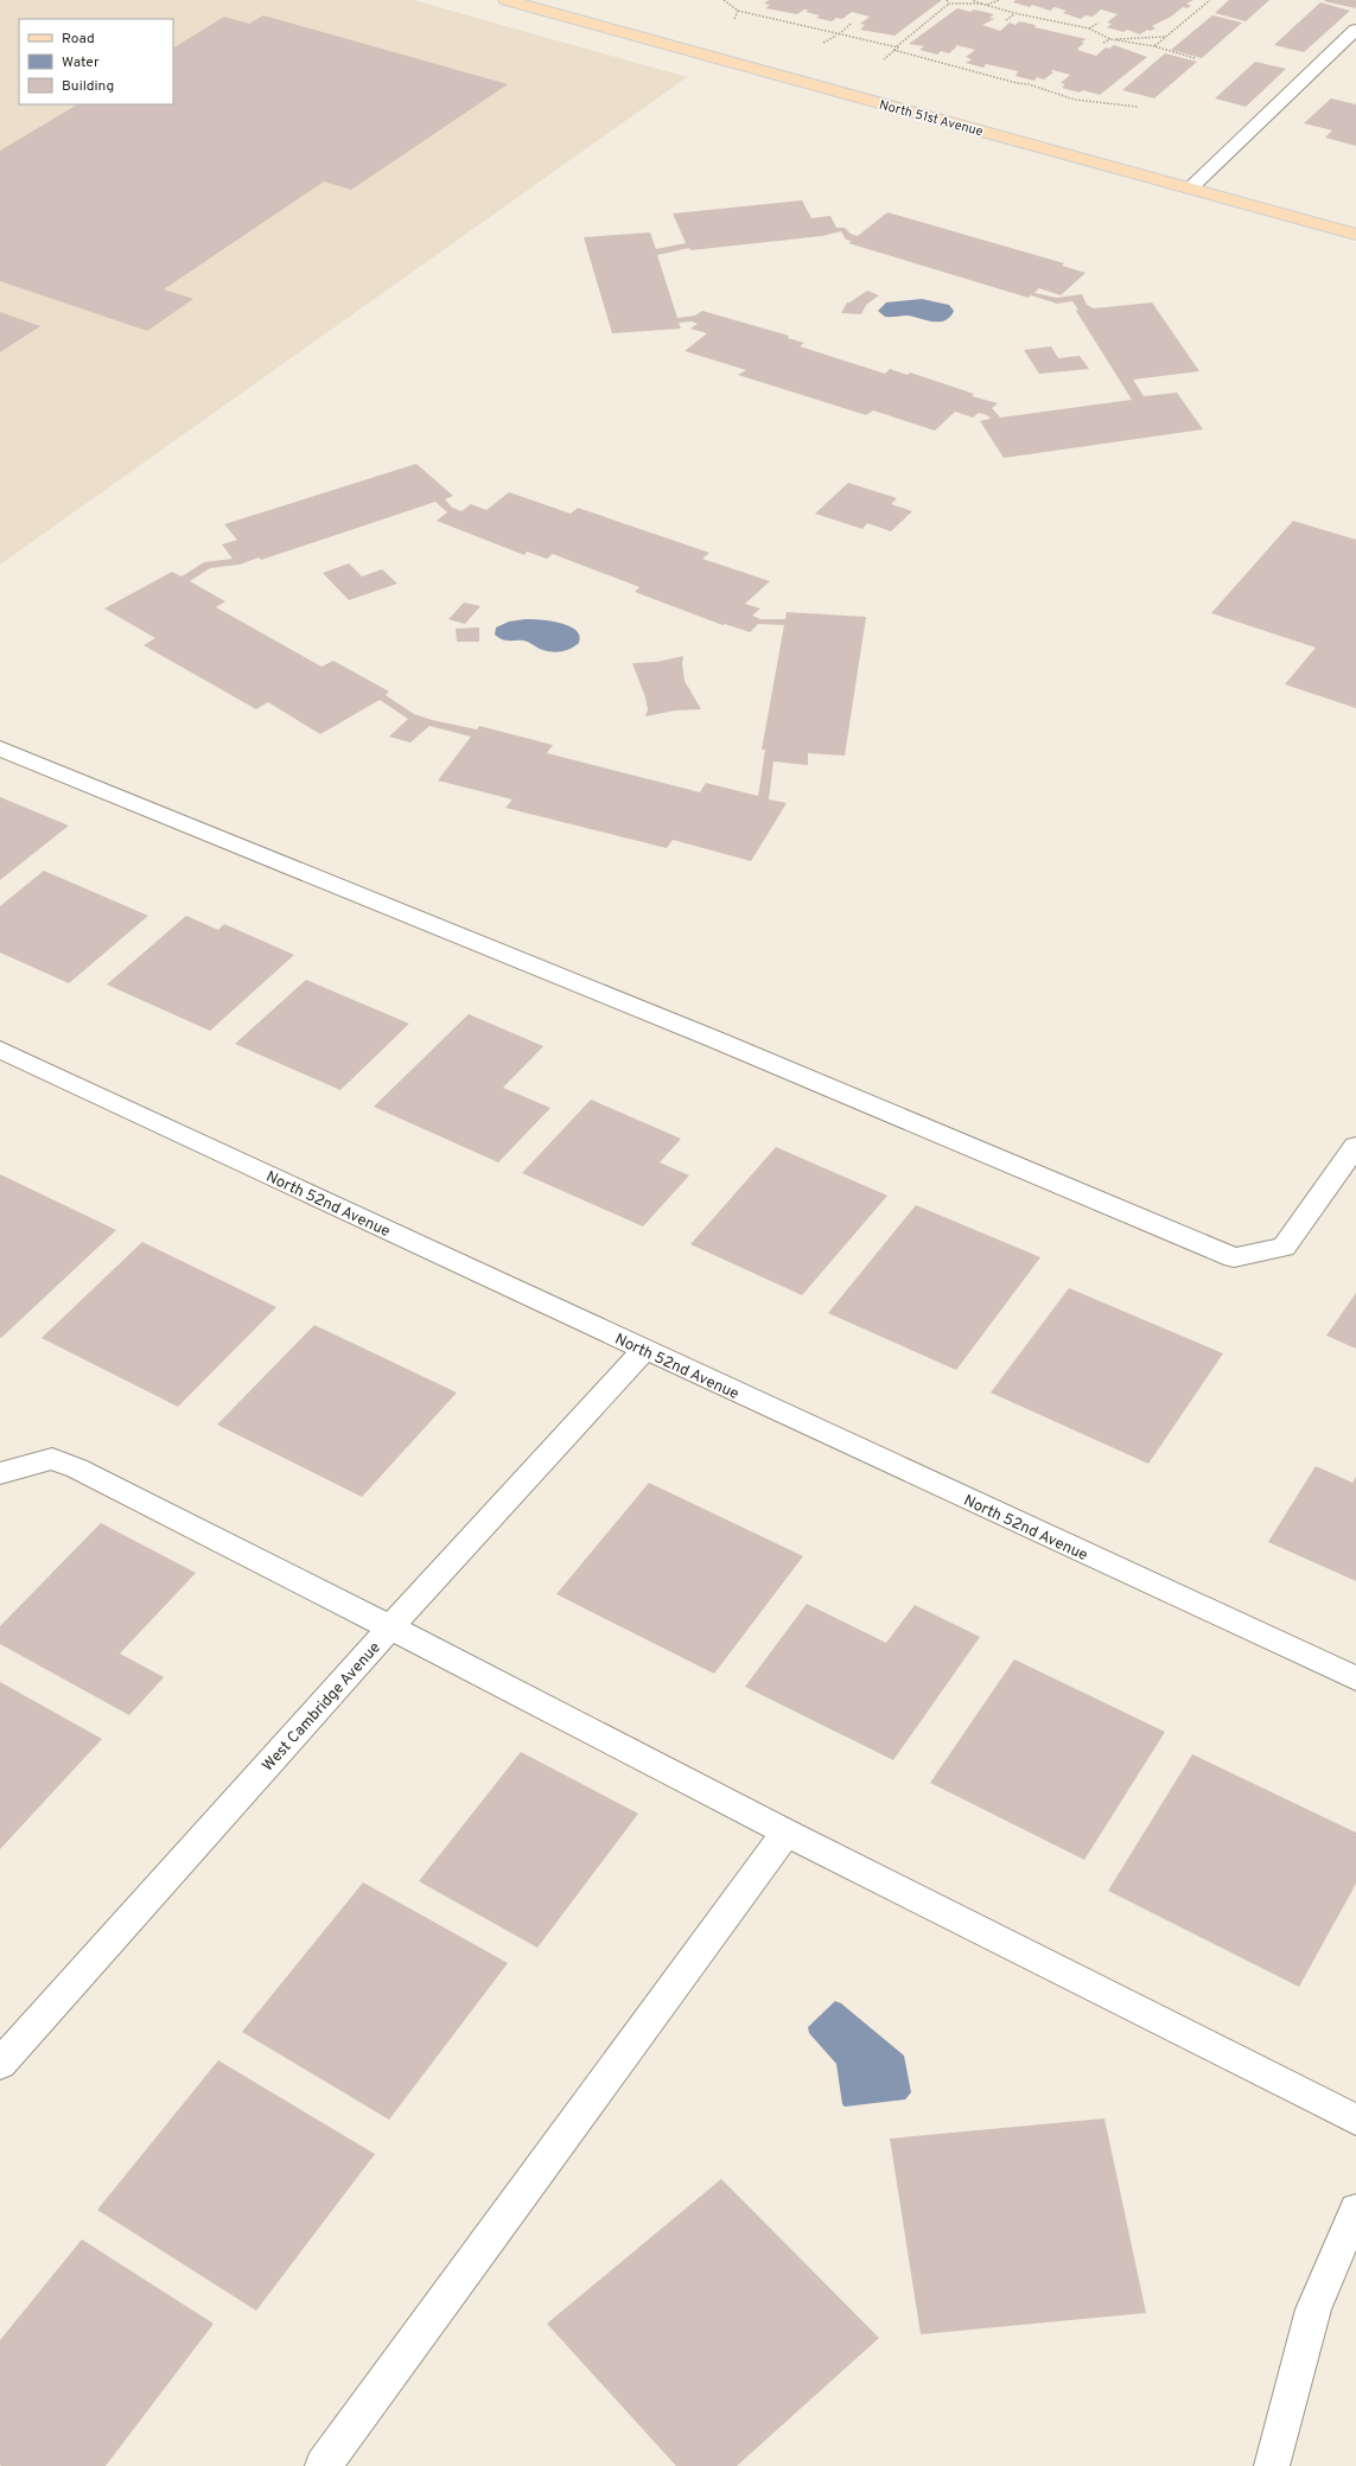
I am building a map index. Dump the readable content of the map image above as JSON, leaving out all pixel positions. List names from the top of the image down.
{
  "streets": {
    "main road": ["North 51st Avenue"],
    "street": ["North 52nd Avenue", "West Cambridge Avenue"]
  },
  "crossings": [
    ["North 52nd Avenue", "West Cambridge Avenue"]
  ],
  "legend": ["Road", "Water", "Building"]
}
